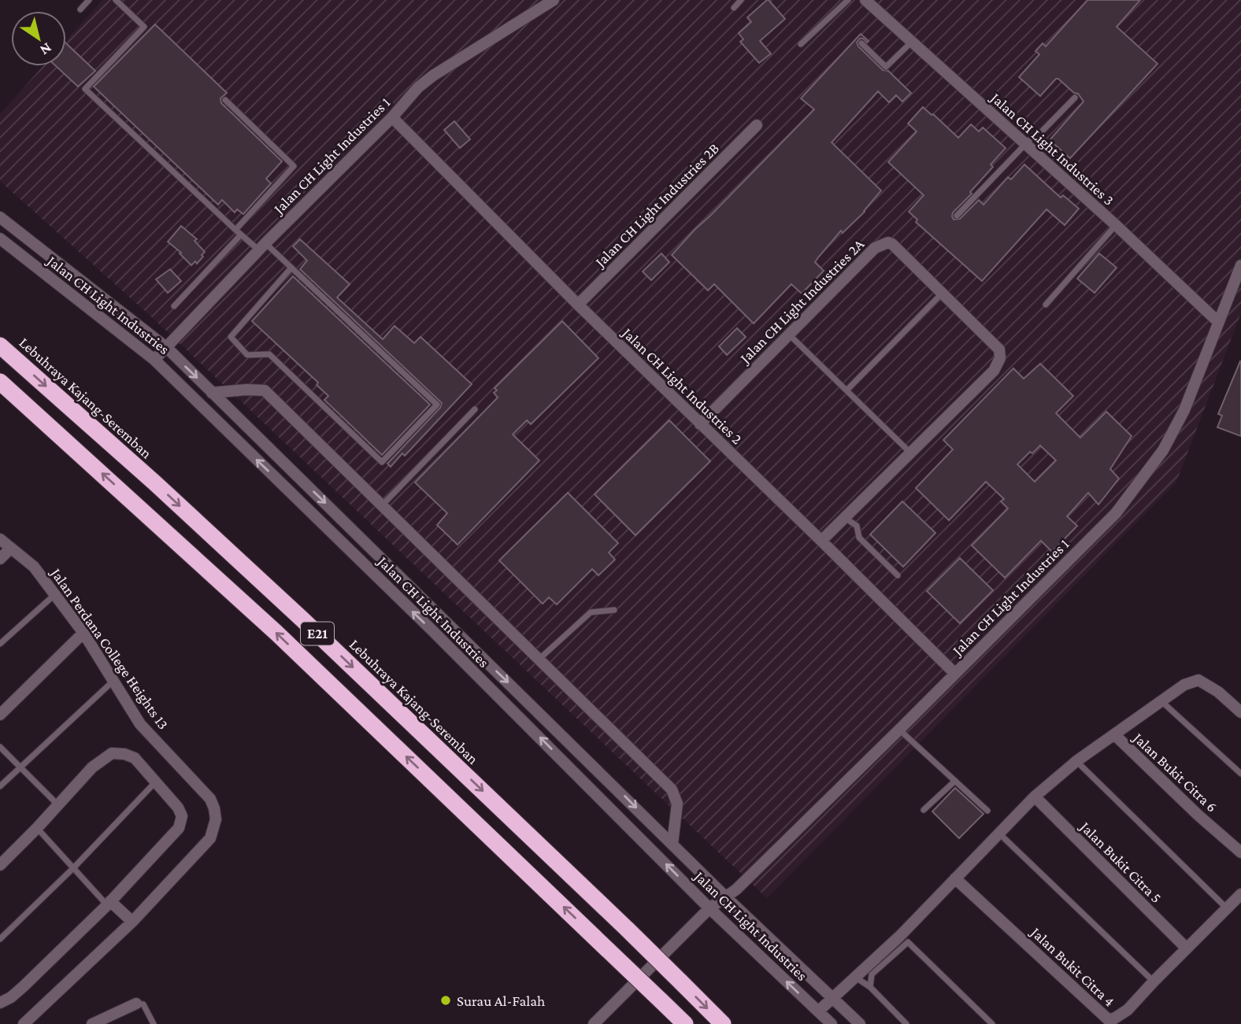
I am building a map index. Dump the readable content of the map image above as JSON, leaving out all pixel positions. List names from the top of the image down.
{
  "streets": {
    "highway": ["Lebuhraya Kajang-Seremban", "E21"],
    "street": [
      "Jalan CH Light Industries 3",
      "Jalan CH Light Industries 1",
      "Jalan CH Light Industries 2B",
      "Jalan CH Light Industries 2A",
      "Jalan CH Light Industries",
      "Jalan CH Light Industries 2",
      "Jalan Perdana College Heights 13",
      "Jalan Bukit Citra 6",
      "Jalan Bukit Citra 5",
      "Jalan Bukit Citra 4"
    ]
  },
  "crossings": [
    ["Jalan CH Light Industries 3", "Jalan CH Light Industries 1"],
    ["Jalan CH Light Industries 1", "Jalan CH Light Industries"],
    ["Jalan CH Light Industries 1", "Jalan CH Light Industries 2"],
    ["Jalan CH Light Industries 2B", "Jalan CH Light Industries 2"],
    ["Jalan CH Light Industries 2A", "Jalan CH Light Industries 2"],
    ["Jalan Bukit Citra 5", "Jalan Bukit Citra 4"]
  ],
  "places": ["Surau Al-Falah"],
  "north": "bottom right"
}
